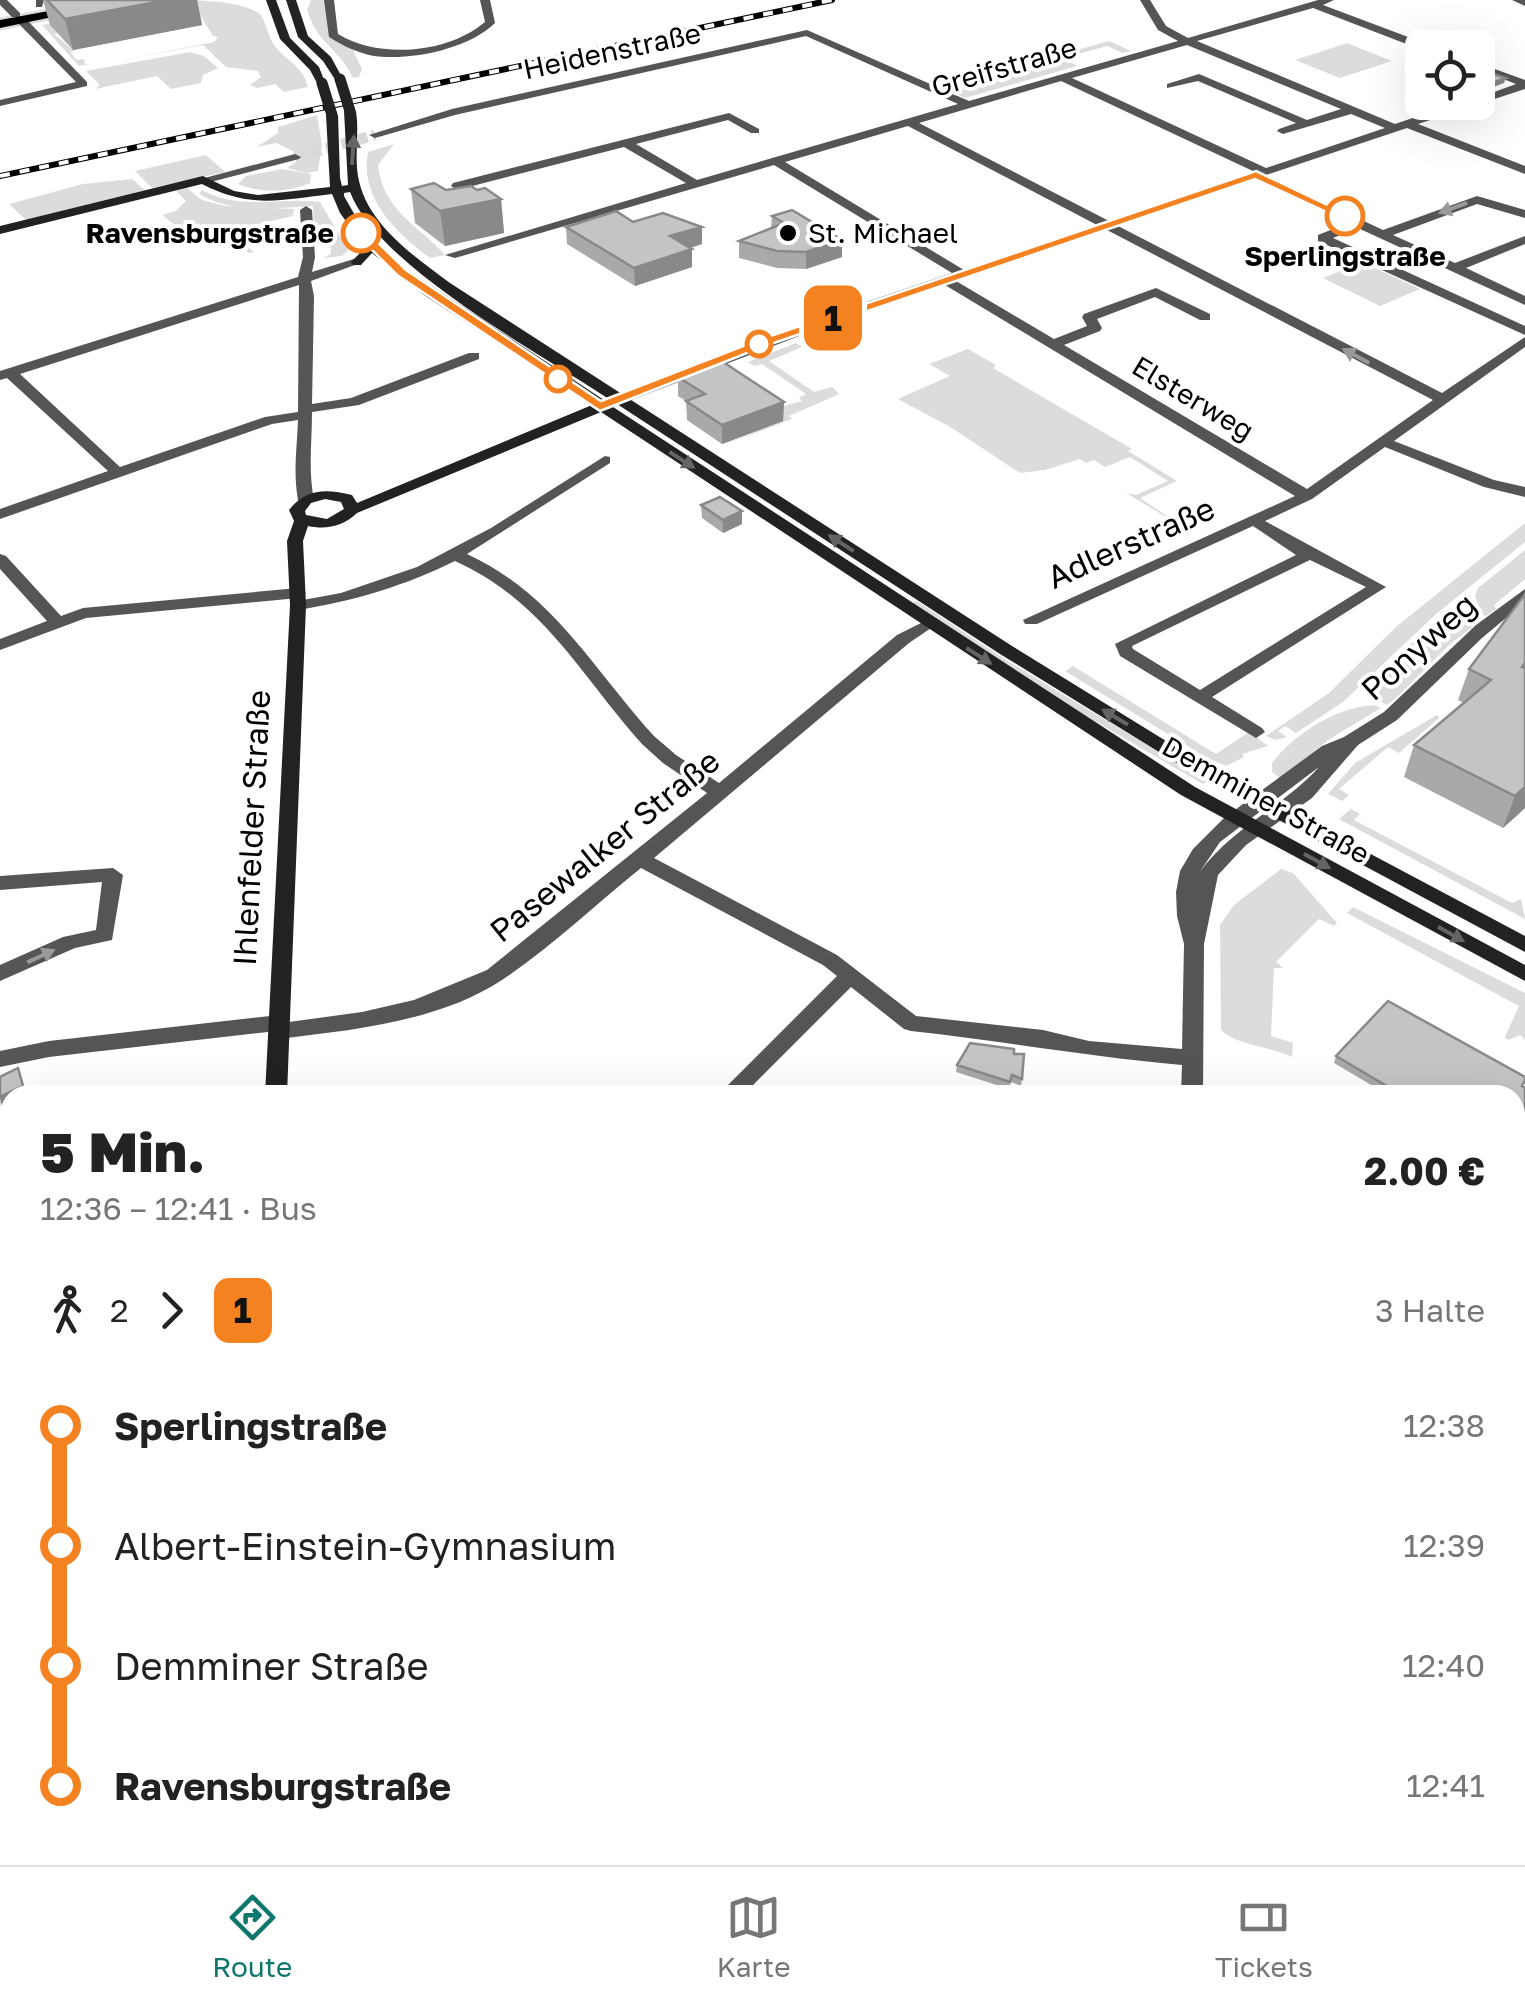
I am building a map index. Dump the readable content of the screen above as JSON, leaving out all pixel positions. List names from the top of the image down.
{
  "streets": {
    "main road": ["Demminer Straße", "Ihlenfelder Straße"],
    "street": [
      "Heidenstraße",
      "Greifstraße",
      "Elsterweg",
      "Adlerstraße",
      "Ponyweg",
      "Pasewalker Straße"
    ]
  },
  "crossings": [
    ["Heidenstraße", "Greifstraße"],
    ["Elsterweg", "Adlerstraße"],
    ["Ponyweg", "Demminer Straße"],
    ["Demminer Straße", "Pasewalker Straße"],
    ["Ihlenfelder Straße", "Pasewalker Straße"]
  ],
  "places": ["Sperlingstraße", "Ravensburgstraße", "St. Michael"],
  "lines": ["bus line 1"],
  "page": {
    "on_map": "1",
    "heading": ["5 Min.", "12:36 – 12:41 · Bus", "2.00 €"],
    "legs": ["2", "1", "3 Halte"],
    "list": [
      {
        "name": "Sperlingstraße",
        "value": "12:38"
      },
      {
        "name": "Albert-Einstein-Gymnasium",
        "value": "12:39"
      },
      {
        "name": "Demminer Straße",
        "value": "12:40"
      },
      {
        "name": "Ravensburgstraße",
        "value": "12:41"
      }
    ],
    "tabs": ["Route", "Karte", "Tickets"]
  }
}
